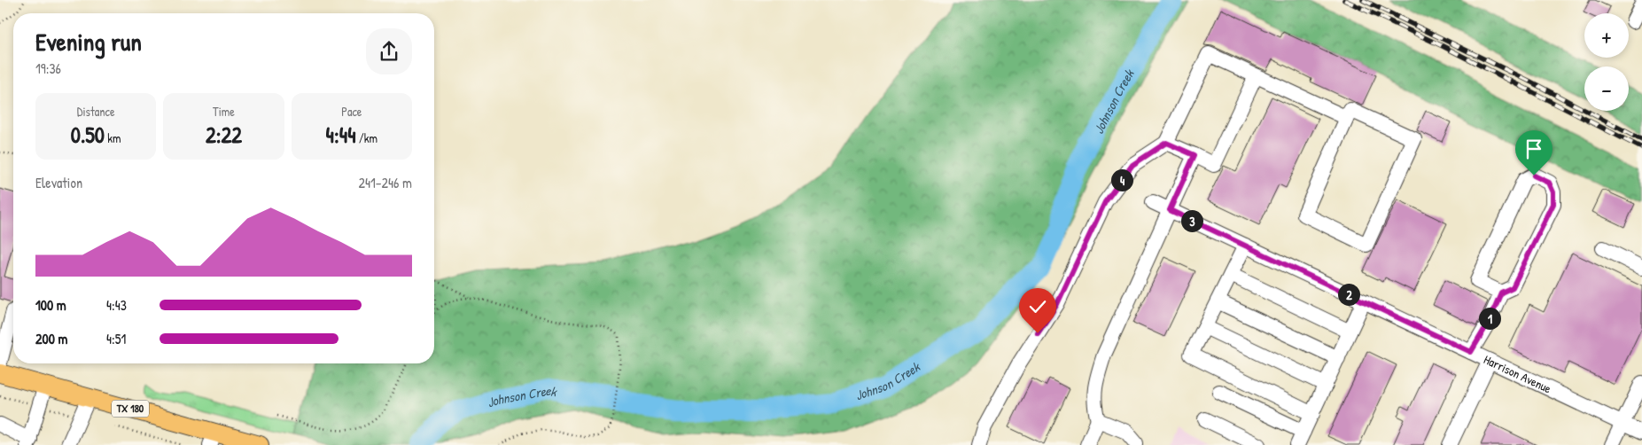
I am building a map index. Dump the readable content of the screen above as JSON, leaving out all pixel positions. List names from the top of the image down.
{
  "streets": {
    "main road": ["TX 180"],
    "street": ["Harrison Avenue"]
  },
  "water": ["Johnson Creek"],
  "page": {
    "map_buttons": ["+", "−"],
    "heading": ["Evening run", "19:36"],
    "stats": [
      ["Distance", "0.50 km"],
      ["Time", "2:22"],
      ["Pace", "4:44 /km"]
    ],
    "chart": ["Elevation", "241–246 m"],
    "pins": [
      "4",
      "3",
      "2",
      "1"
    ],
    "list": [
      {
        "name": "100 m",
        "note": "4:43"
      },
      {
        "name": "200 m",
        "note": "4:51"
      }
    ]
  }
}
